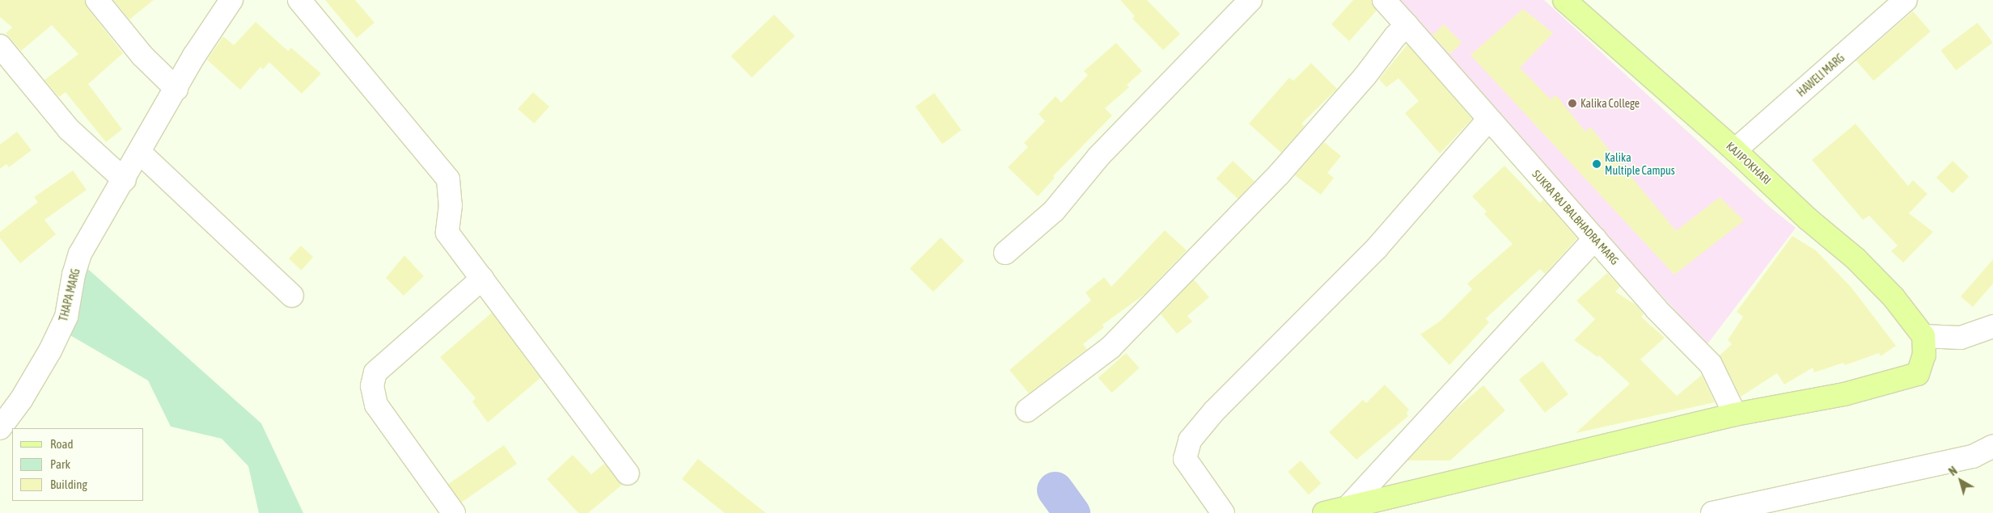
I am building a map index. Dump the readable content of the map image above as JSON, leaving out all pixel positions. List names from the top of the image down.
{
  "streets": {
    "main road": ["KAJIPOKHARI"],
    "street": ["HAWELI MARG", "SUKRA RAJ BALBHADRA MARG", "THAPA MARG"]
  },
  "crossings": [
    ["HAWELI MARG", "KAJIPOKHARI"]
  ],
  "places": ["Kalika College", "Kalika Multiple Campus"],
  "legend": ["Road", "Park", "Building"],
  "north": "top left"
}
